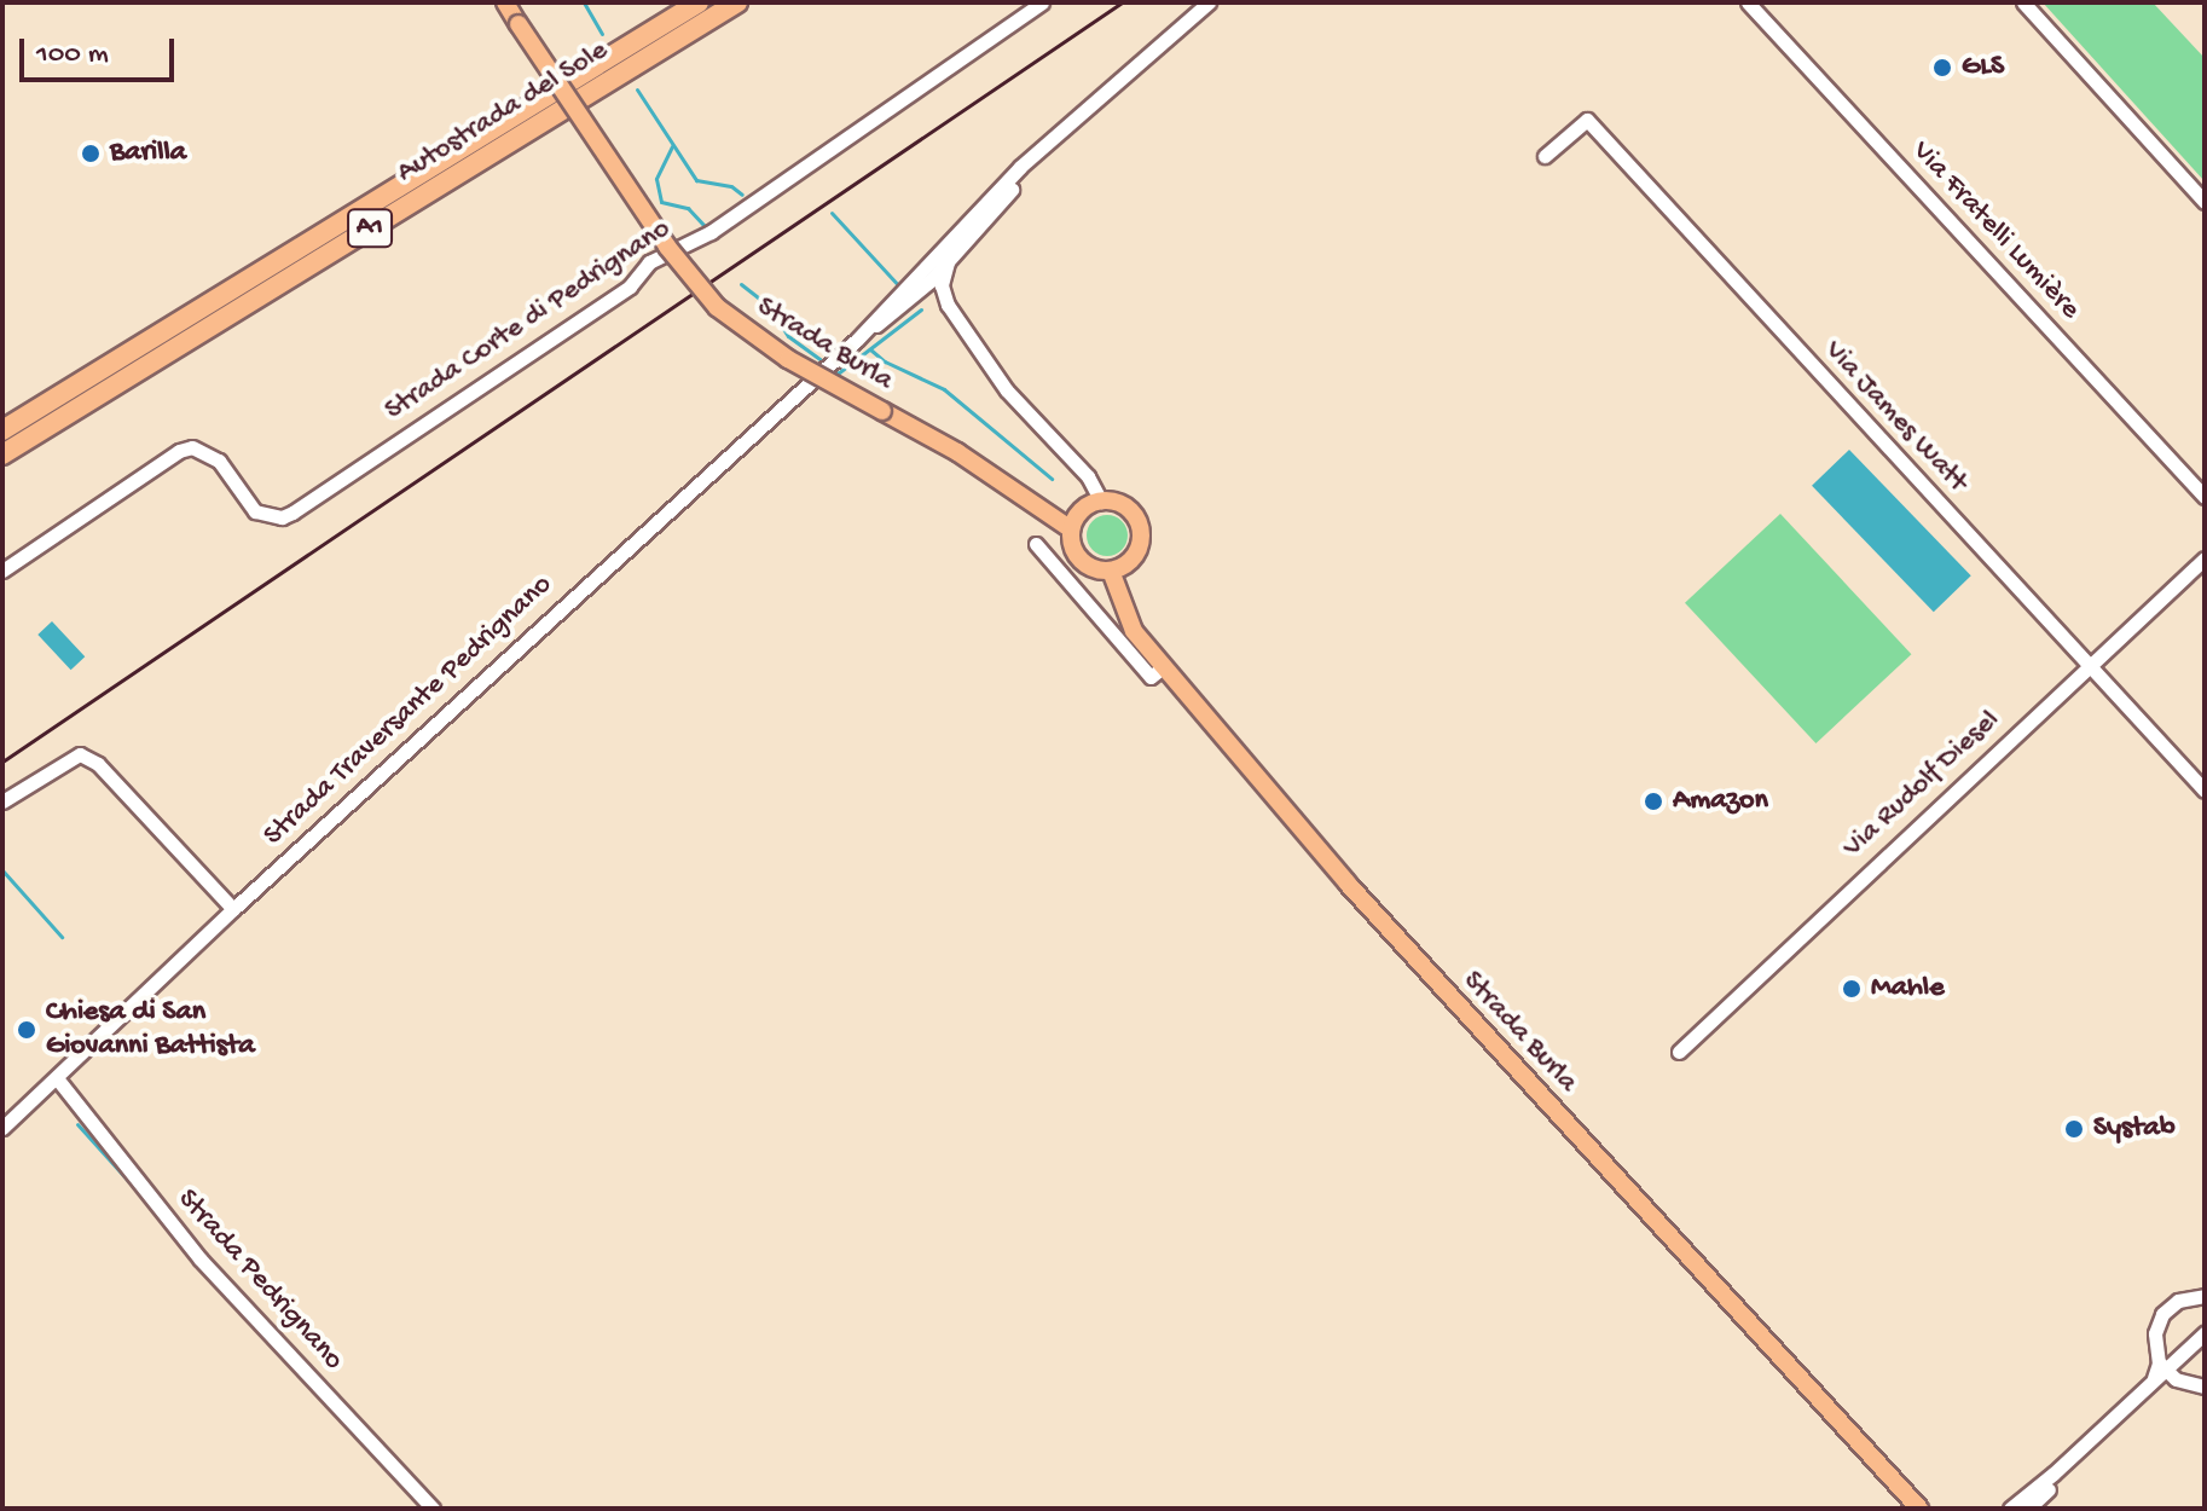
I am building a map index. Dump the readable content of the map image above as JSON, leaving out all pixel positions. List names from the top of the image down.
{
  "streets": {
    "highway": ["Autostrada del Sole", "A1"],
    "main road": ["Strada Burla"],
    "street": [
      "Via Fratelli Lumière",
      "Strada Corte di Pedrignano",
      "Via James Watt",
      "Strada Traversante Pedrignano",
      "Via Rudolf Diesel",
      "Strada Pedrignano"
    ]
  },
  "crossings": [
    ["Via James Watt", "Via Rudolf Diesel"],
    ["Strada Traversante Pedrignano", "Strada Pedrignano"]
  ],
  "places": [
    "GLS",
    "Barilla",
    "Amazon",
    "Mahle",
    "Chiesa di San Giovanni Battista",
    "Systab"
  ],
  "scale_bar": "100 m"
}
